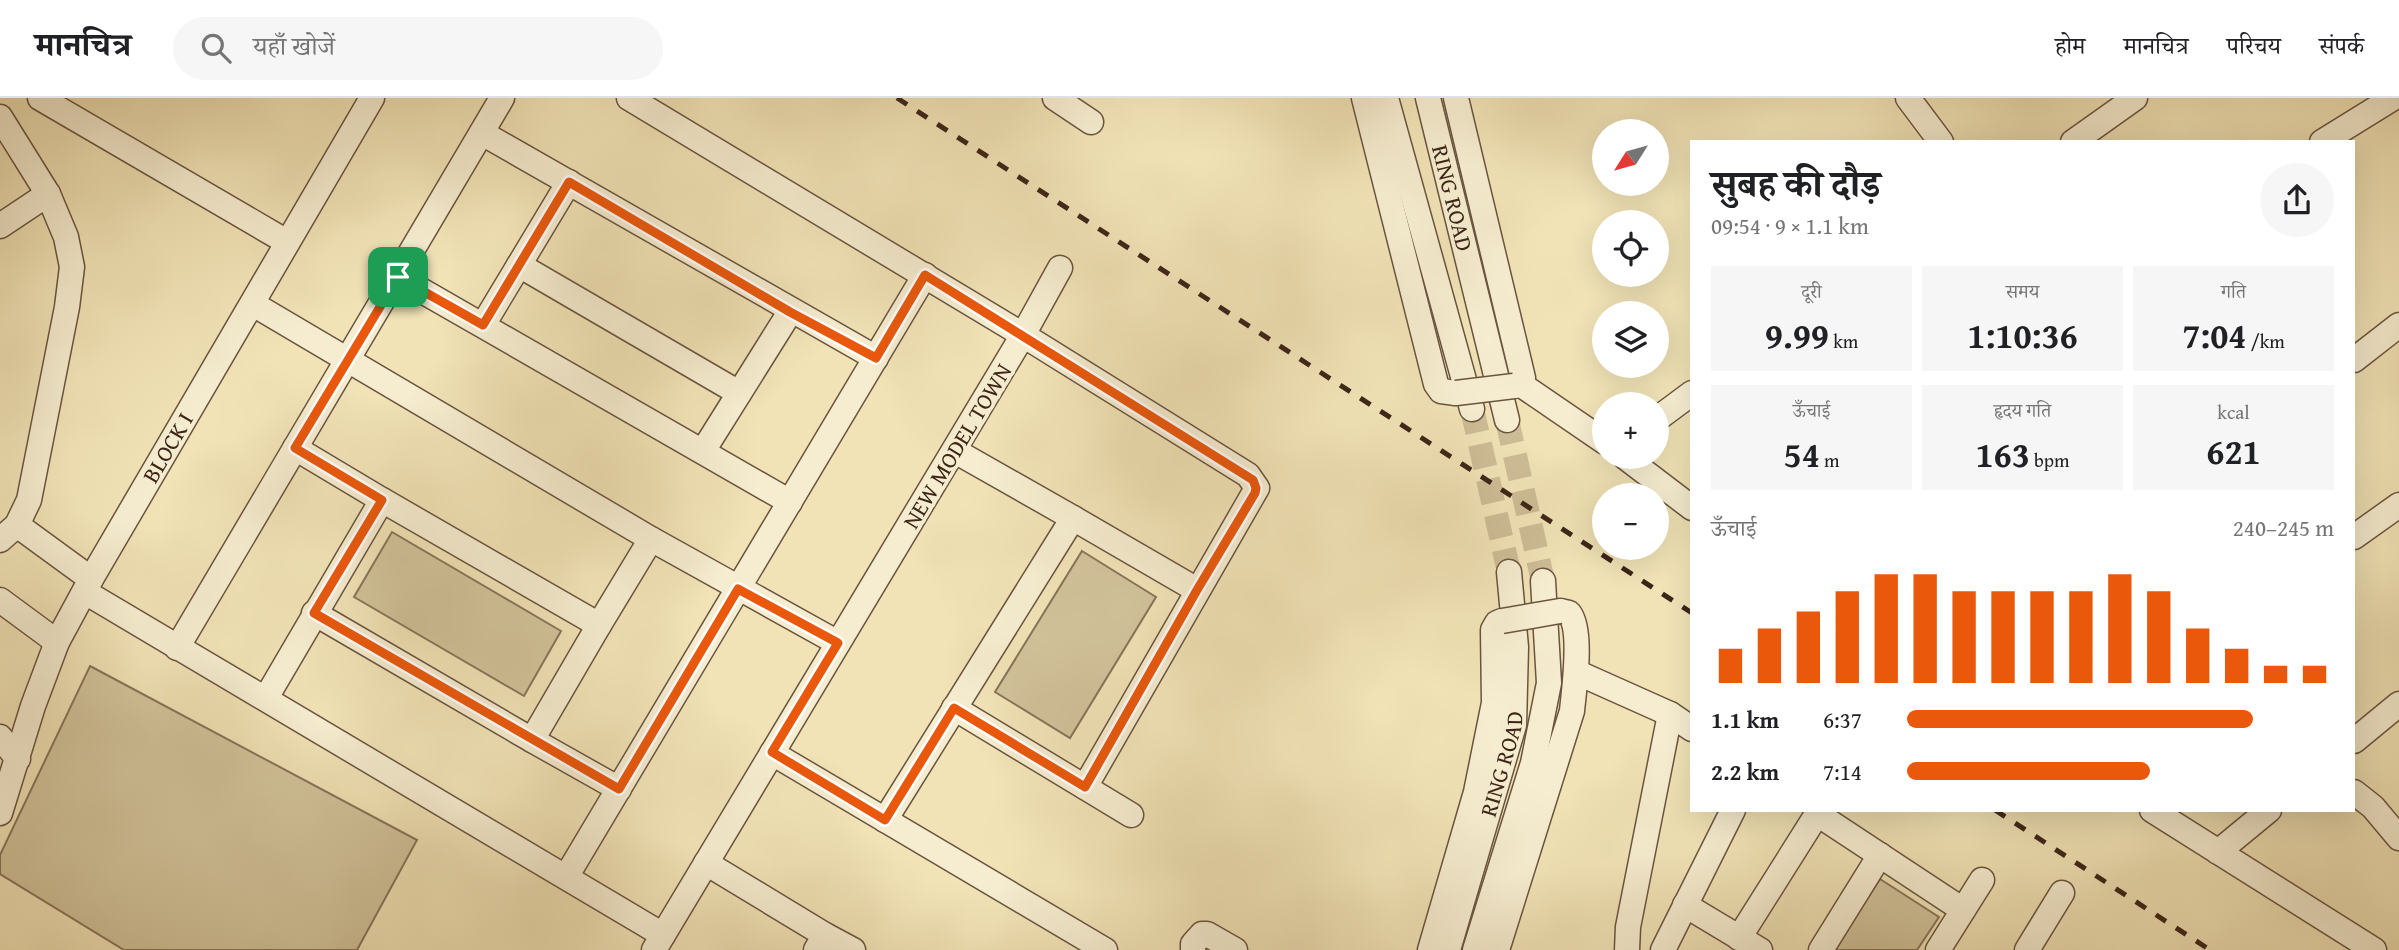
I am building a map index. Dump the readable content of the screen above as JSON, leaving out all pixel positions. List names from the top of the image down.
{
  "streets": {
    "street": ["RING ROAD", "NEW MODEL TOWN", "BLOCK I"]
  },
  "north": "bottom left",
  "page": {
    "header": "मानचित्र",
    "search": "यहाँ खोजें",
    "nav": [
      "होम",
      "मानचित्र",
      "परिचय",
      "संपर्क"
    ],
    "map_buttons": ["+", "−"],
    "heading": ["सुबह की दौड़", "09:54 · 9 × 1.1 km"],
    "stats": [
      ["दूरी", "9.99 km"],
      ["समय", "1:10:36"],
      ["गति", "7:04 /km"],
      ["ऊँचाई", "54 m"],
      ["हृदय गति", "163 bpm"],
      ["kcal", "621"]
    ],
    "chart": ["ऊँचाई", "240–245 m"],
    "list": [
      {
        "name": "1.1 km",
        "note": "6:37"
      },
      {
        "name": "2.2 km",
        "note": "7:14"
      }
    ]
  }
}
